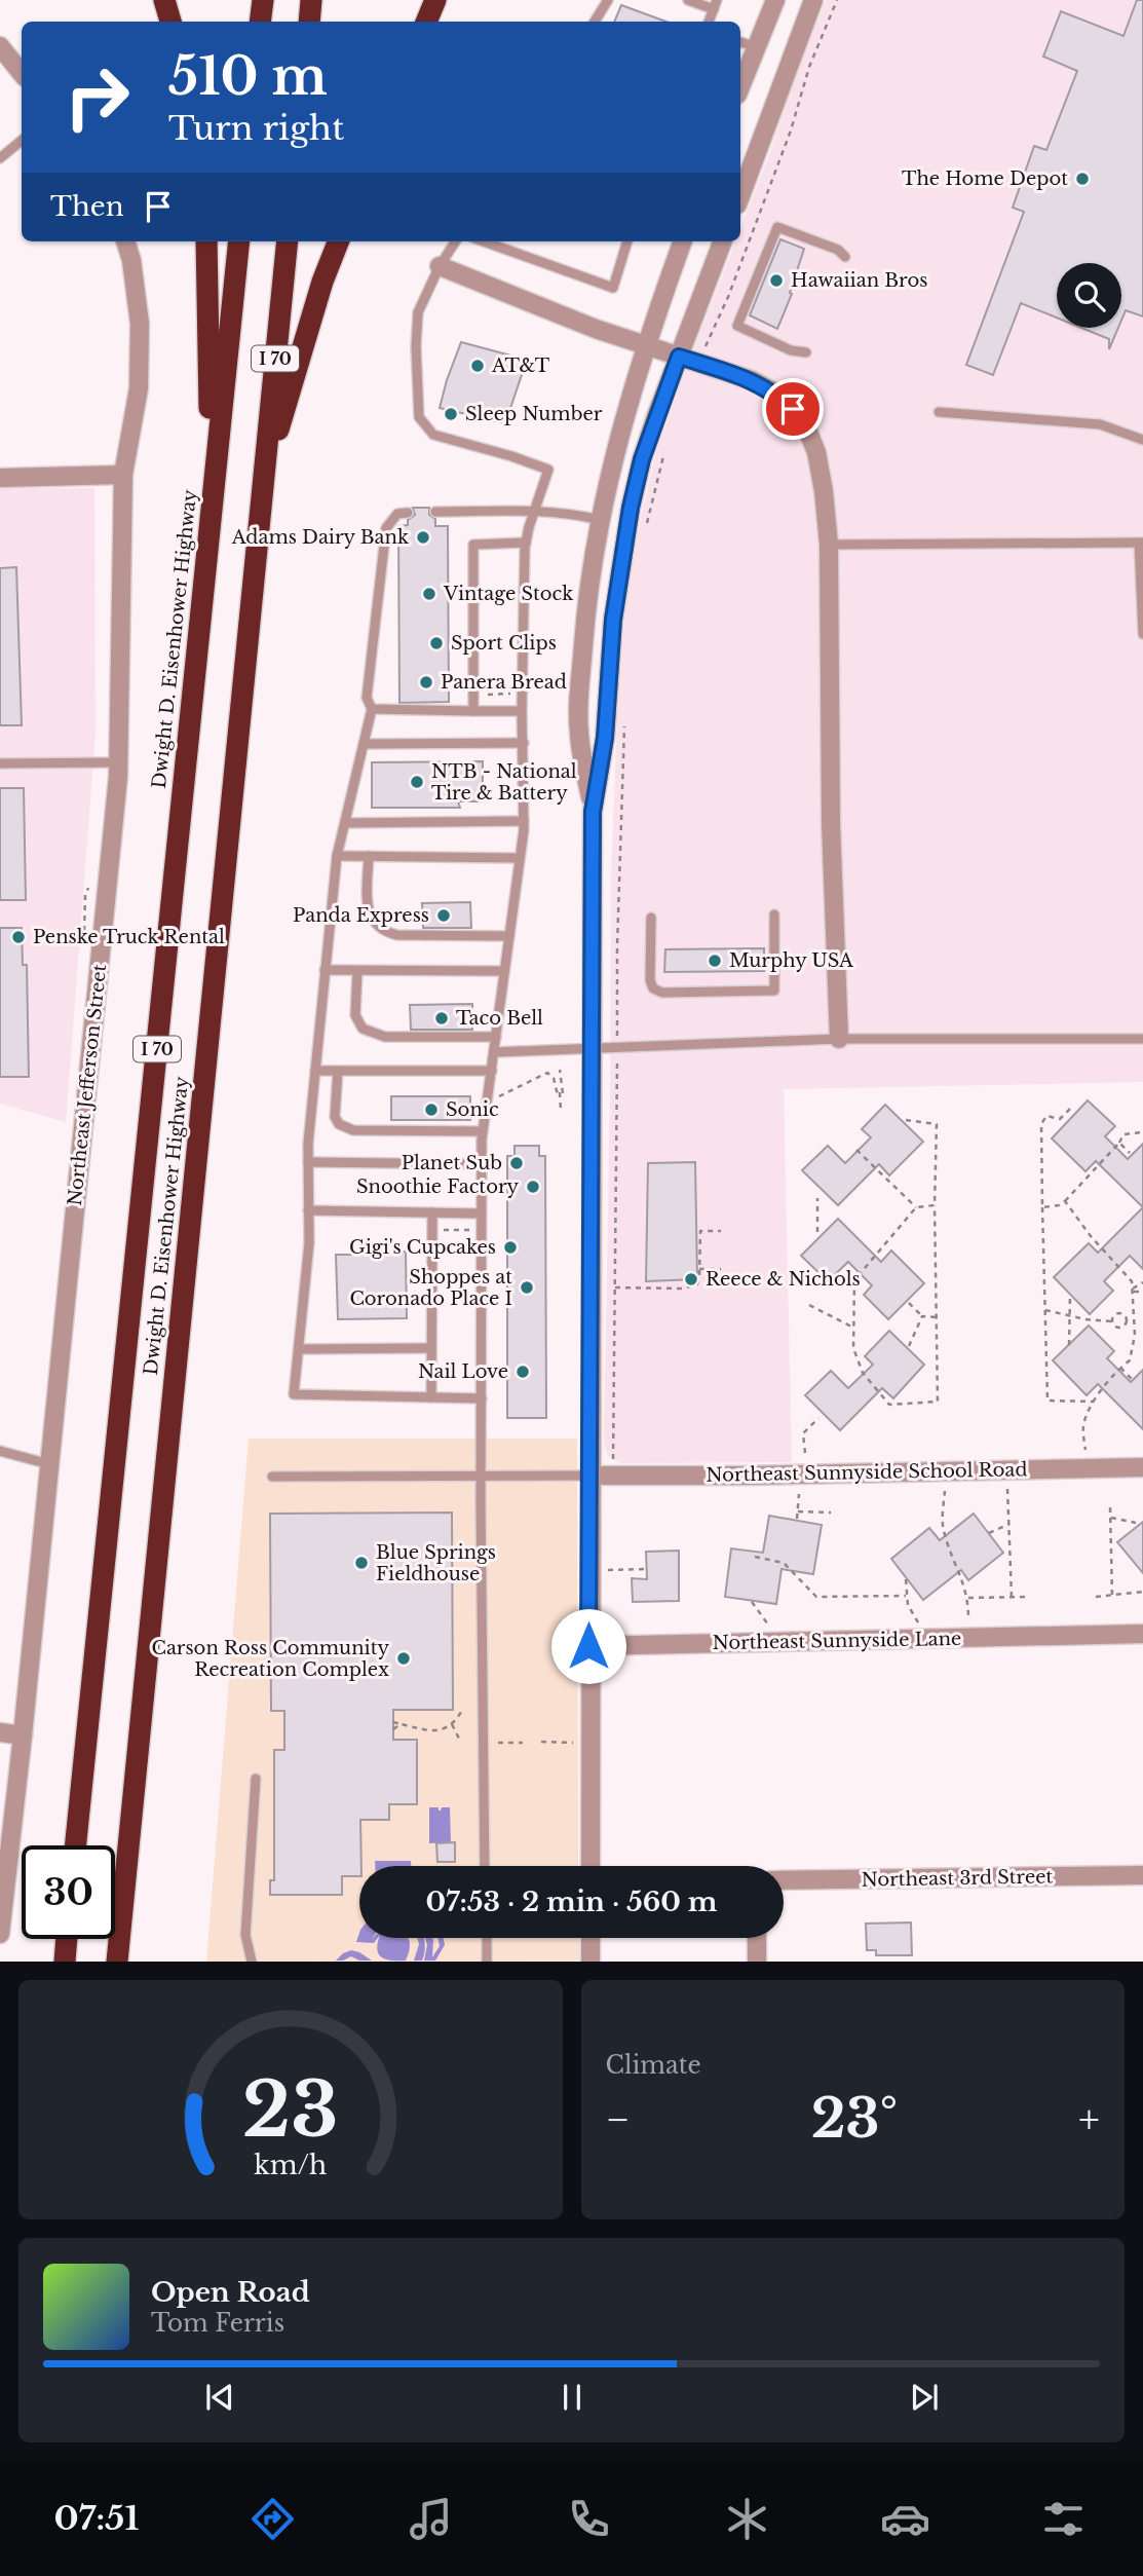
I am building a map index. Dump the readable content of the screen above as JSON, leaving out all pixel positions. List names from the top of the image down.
{
  "streets": {
    "highway": ["I 70", "Dwight D. Eisenhower Highway"],
    "street": [
      "Northeast Jefferson Street",
      "Northeast Sunnyside School Road",
      "Northeast Sunnyside Lane",
      "Northeast 3rd Street"
    ]
  },
  "places": [
    "The Home Depot",
    "Hawaiian Bros",
    "AT&T",
    "Sleep Number",
    "Adams Dairy Bank",
    "Vintage Stock",
    "Sport Clips",
    "Panera Bread",
    "NTB - National Tire & Battery",
    "Panda Express",
    "Penske Truck Rental",
    "Murphy USA",
    "Taco Bell",
    "Sonic",
    "Planet Sub",
    "Snoothie Factory",
    "Gigi's Cupcakes",
    "Reece & Nichols",
    "Shoppes at Coronado Place I",
    "Nail Love",
    "Blue Springs Fieldhouse",
    "Carson Ross Community Recreation Complex"
  ],
  "page": {
    "turn": ["510 m", "Turn right"],
    "then": "Then",
    "limit": "30",
    "trip": "07:53 · 2 min · 560 m",
    "tile": "Climate",
    "heat": ["−", "23°", "+"],
    "song": ["Open Road", "Tom Ferris"],
    "tabs": "07:51",
    "gauge": ["23", "km/h"]
  }
}
